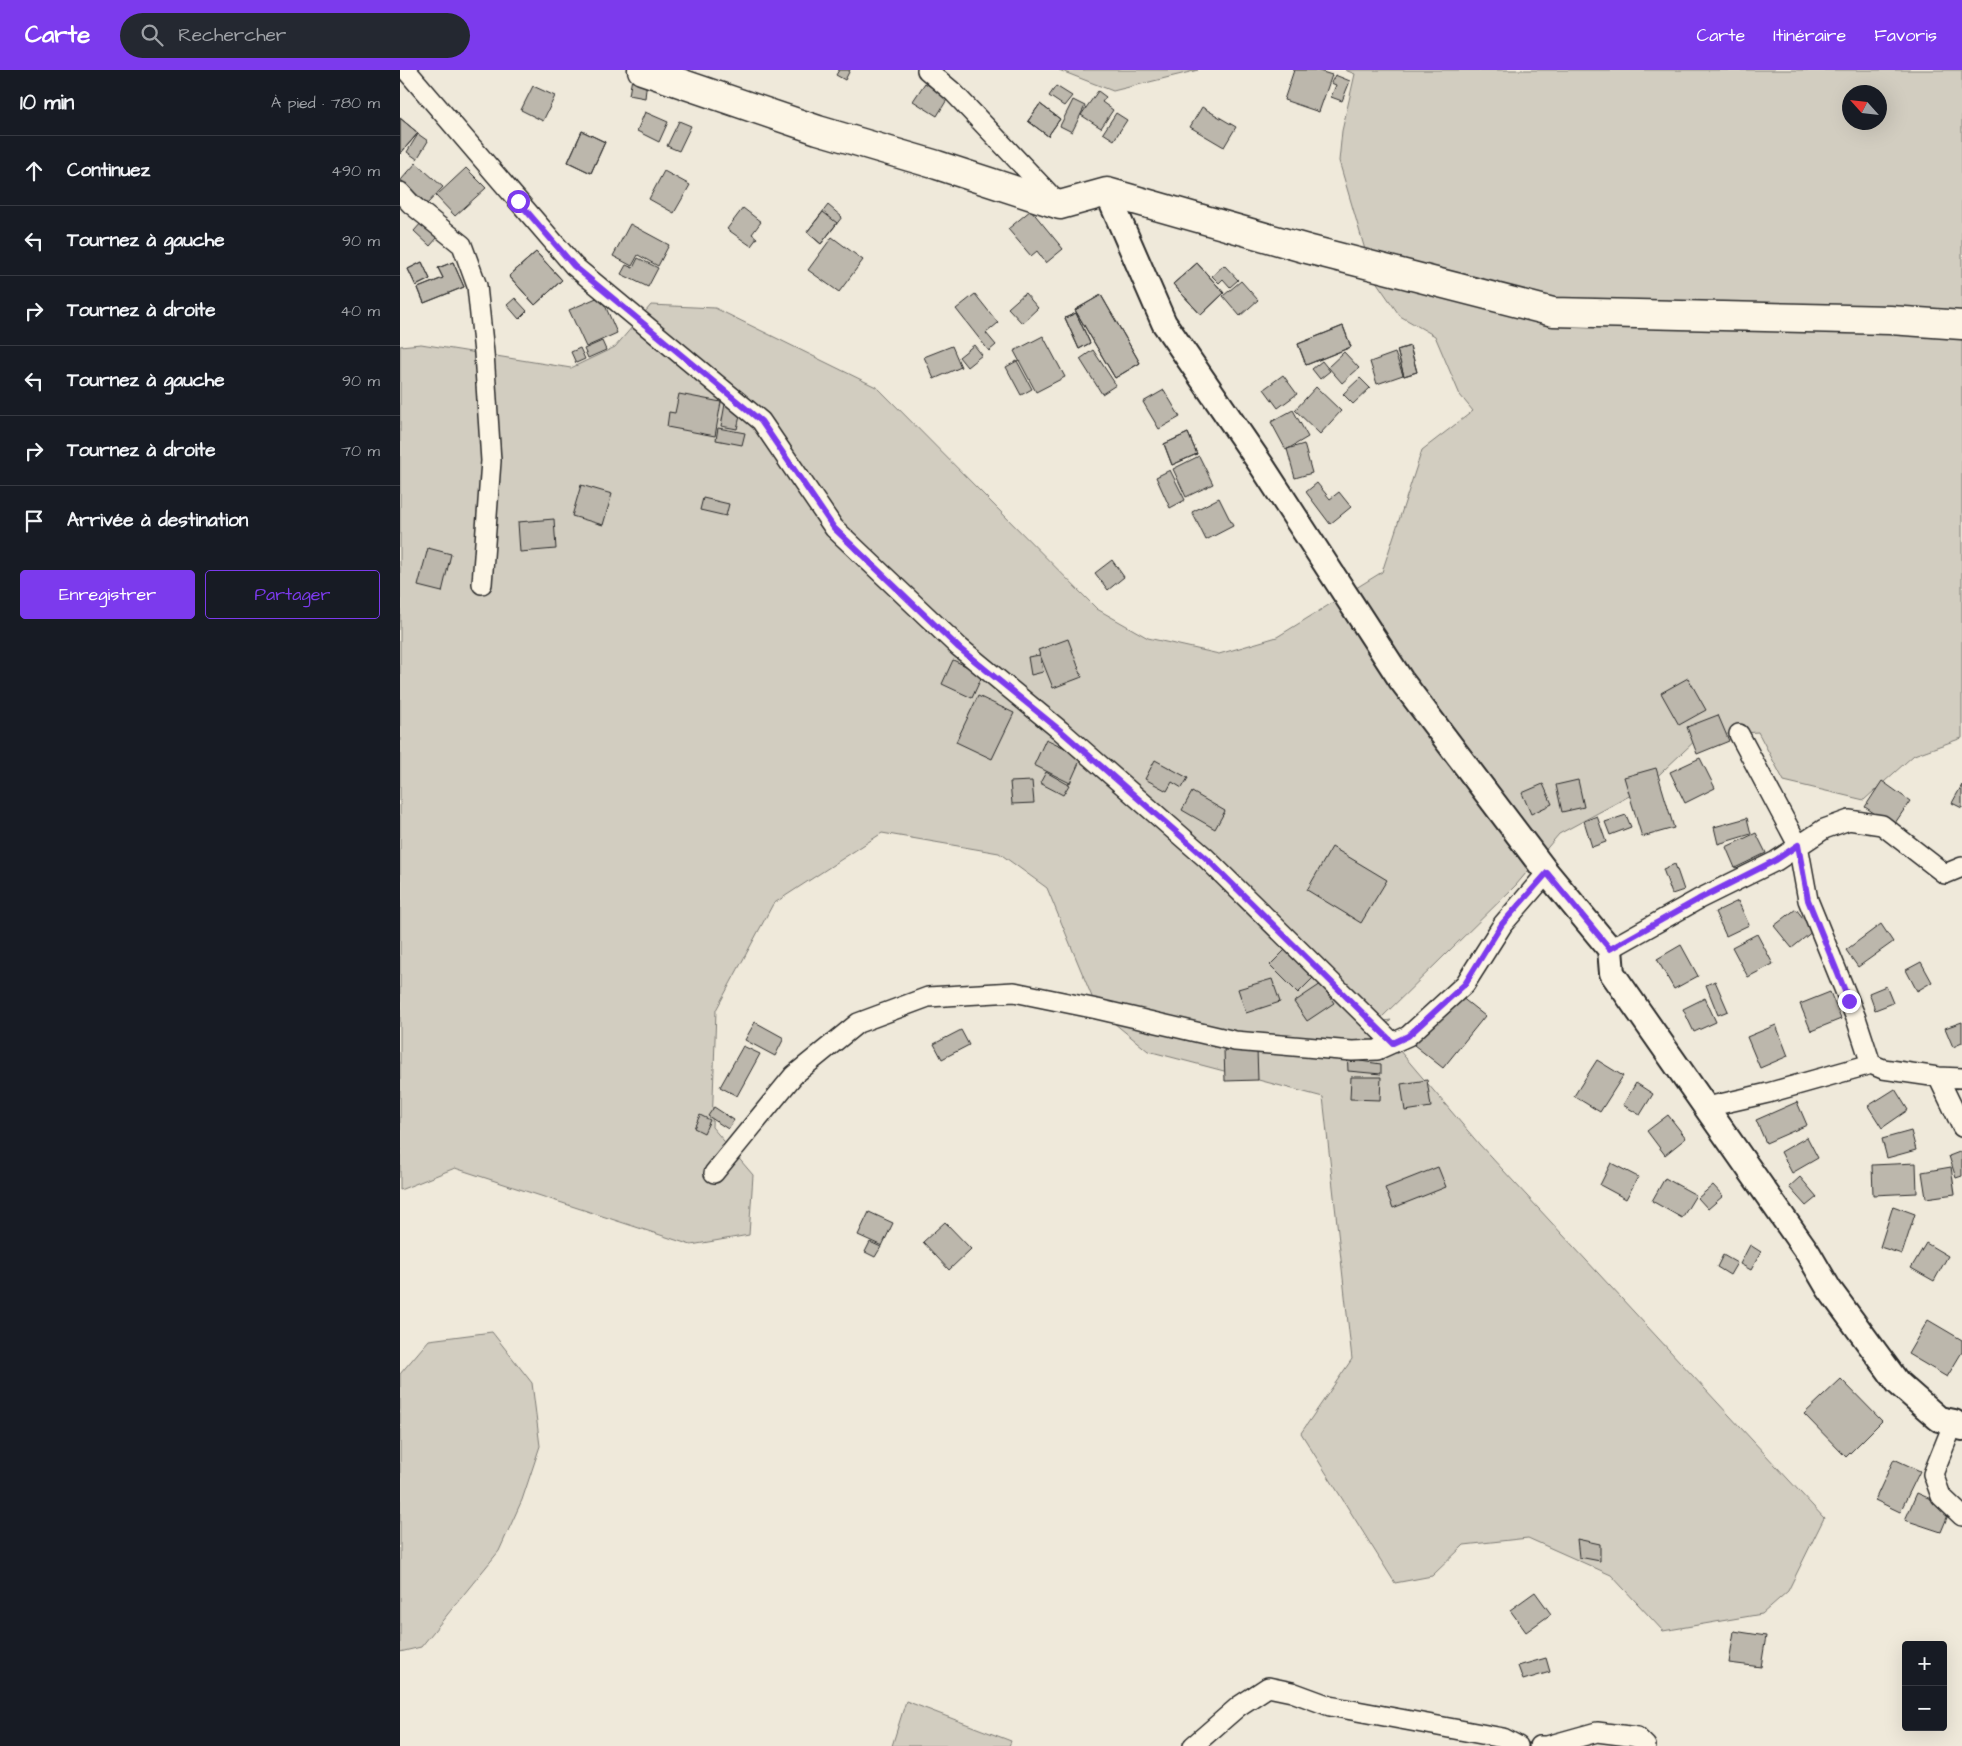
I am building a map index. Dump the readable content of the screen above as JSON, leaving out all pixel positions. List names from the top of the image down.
{
  "north": "top left",
  "page": {
    "header": "Carte",
    "search": "Rechercher",
    "nav": ["Carte", "Itinéraire", "Favoris"],
    "heading": ["10 min", "À pied · 780 m"],
    "list": [
      ["Continuez", "490 m"],
      ["Tournez à gauche", "90 m"],
      ["Tournez à droite", "40 m"],
      ["Tournez à gauche", "90 m"],
      ["Tournez à droite", "70 m"],
      "Arrivée à destination"
    ],
    "buttons": ["Enregistrer", "Partager"],
    "map_buttons": ["+", "−"]
  }
}
